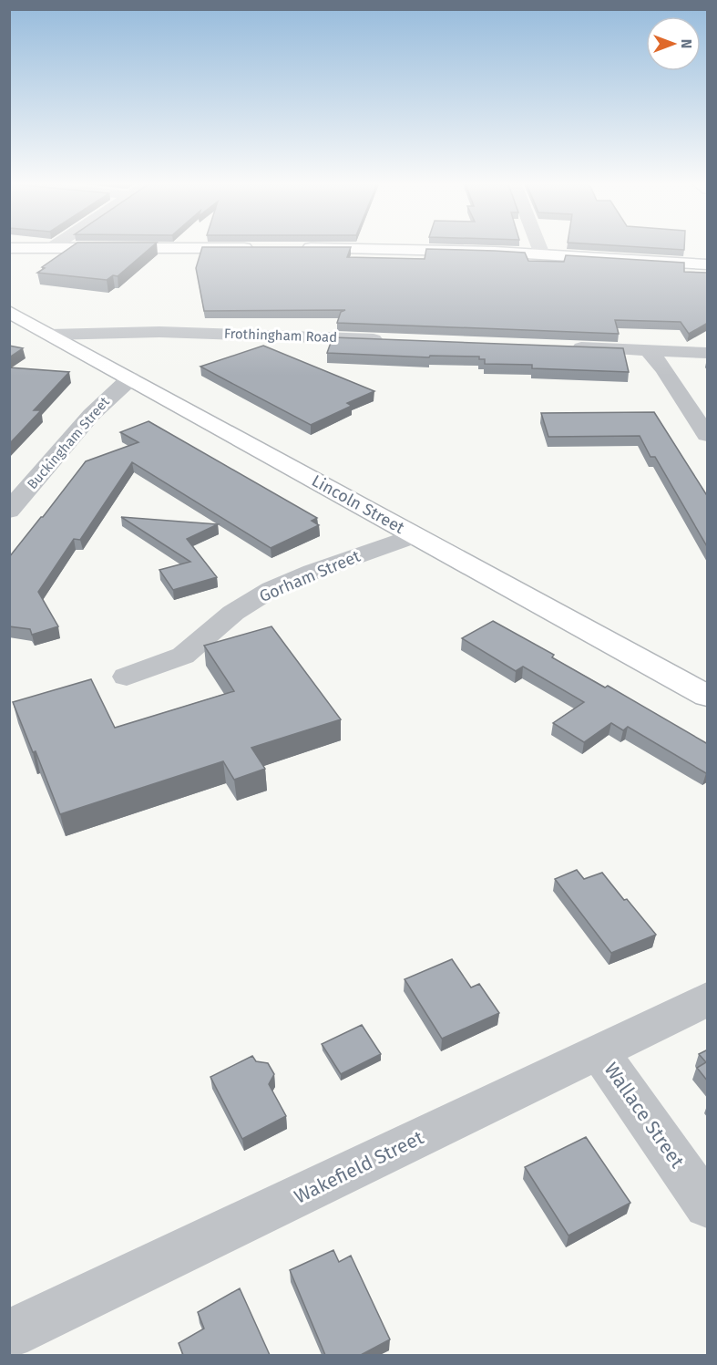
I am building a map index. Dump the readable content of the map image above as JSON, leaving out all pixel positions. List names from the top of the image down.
{
  "streets": {
    "main road": ["Lincoln Street"],
    "street": [
      "Frothingham Road",
      "Buckingham Street",
      "Gorham Street",
      "Wallace Street",
      "Wakefield Street"
    ]
  },
  "crossings": [
    ["Frothingham Road", "Lincoln Street"],
    ["Buckingham Street", "Lincoln Street"],
    ["Lincoln Street", "Gorham Street"],
    ["Wallace Street", "Wakefield Street"]
  ],
  "north": "right"
}
